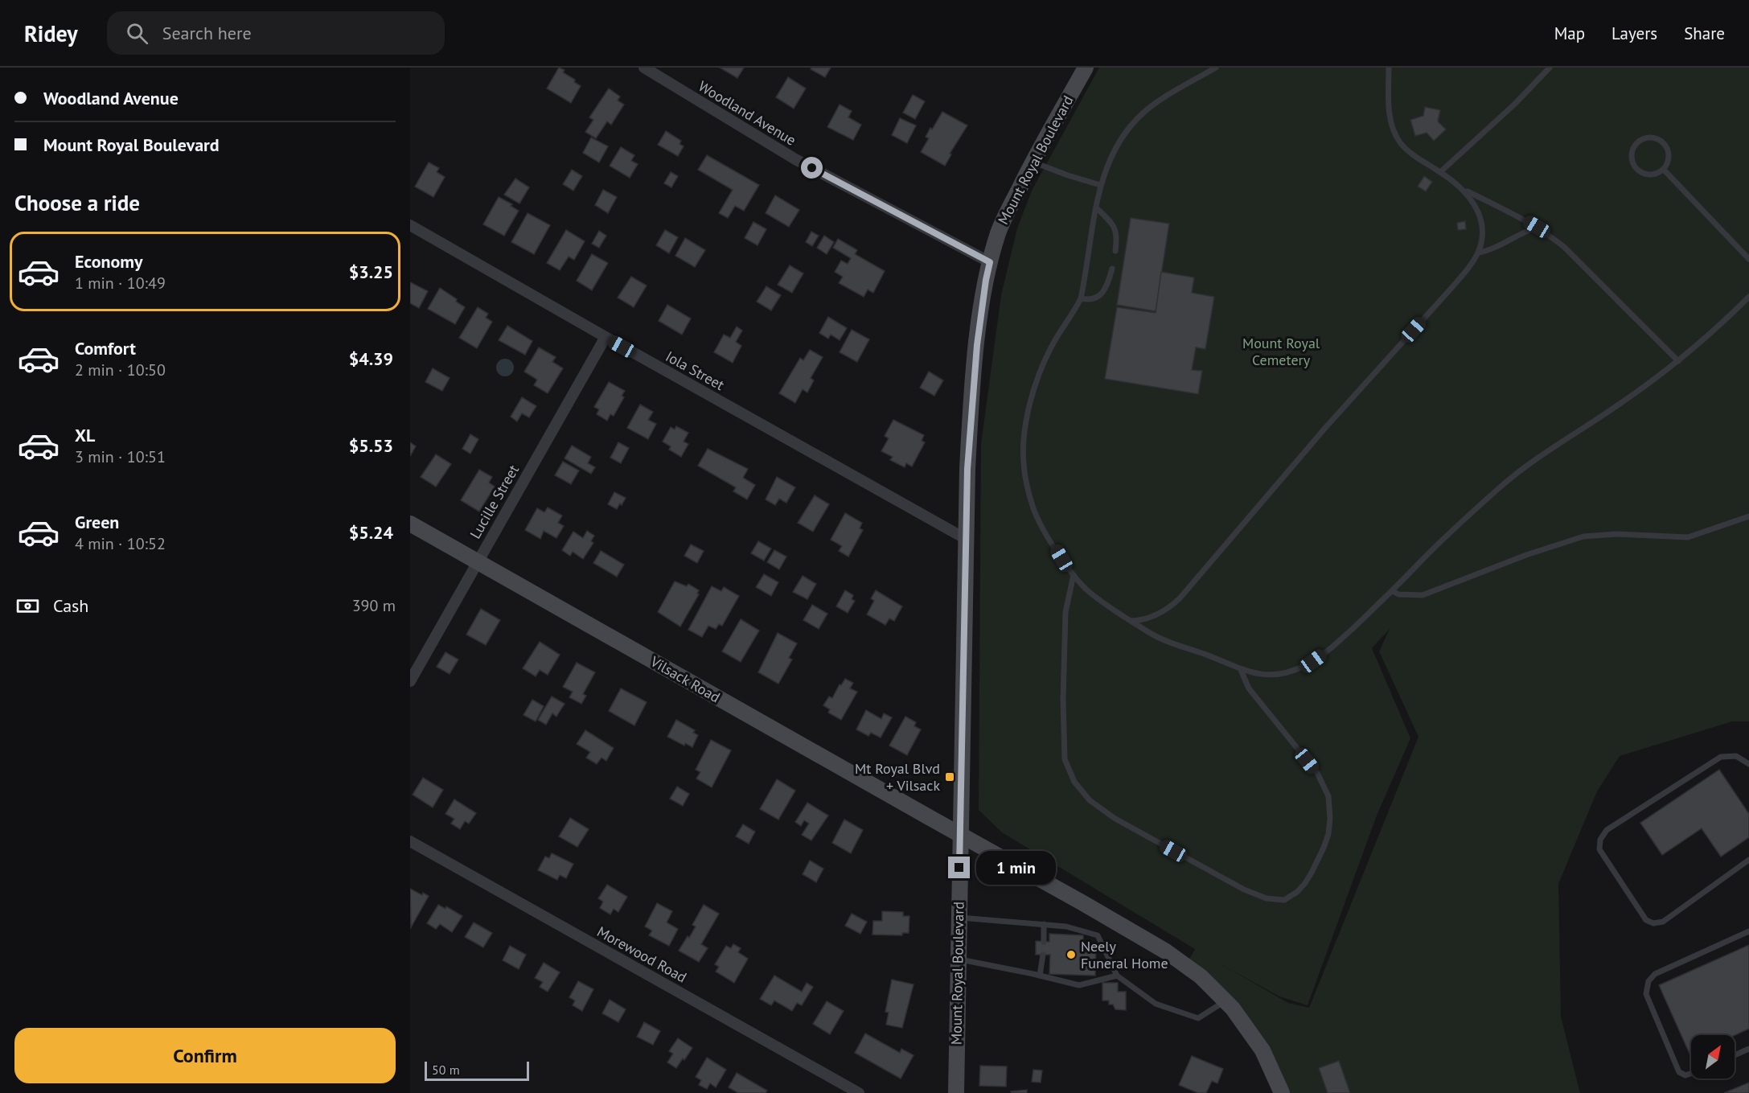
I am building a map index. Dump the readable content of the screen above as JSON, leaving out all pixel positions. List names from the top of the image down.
{
  "streets": {
    "main road": ["Mount Royal Boulevard", "Vilsack Road"],
    "street": [
      "Woodland Avenue",
      "Iola Street",
      "Lucille Street",
      "Morewood Road"
    ]
  },
  "crossings": [
    ["Woodland Avenue", "Mount Royal Boulevard"],
    ["Mount Royal Boulevard", "Iola Street"],
    ["Mount Royal Boulevard", "Vilsack Road"],
    ["Iola Street", "Lucille Street"],
    ["Lucille Street", "Vilsack Road"]
  ],
  "parks": ["Mount Royal Cemetery"],
  "places": {
    "transit": ["Mt Royal Blvd + Vilsack"],
    "other": ["Neely Funeral Home"]
  },
  "scale_bar": "50 m",
  "north": "top right",
  "page": {
    "header": "Ridey",
    "search": "Search here",
    "nav": ["Map", "Layers", "Share"],
    "banner": ["Woodland Avenue", "Mount Royal Boulevard"],
    "heading": "Choose a ride",
    "list": [
      {
        "name": "Economy",
        "note": "1 min · 10:49",
        "value": "$3.25"
      },
      {
        "name": "Comfort",
        "note": "2 min · 10:50",
        "value": "$4.39"
      },
      {
        "name": "XL",
        "note": "3 min · 10:51",
        "value": "$5.53"
      },
      {
        "name": "Green",
        "note": "4 min · 10:52",
        "value": "$5.24"
      }
    ],
    "pay": ["Cash", "390 m"],
    "bubble": "1 min",
    "buttons": "Confirm",
    "scale": "50 m"
  }
}
